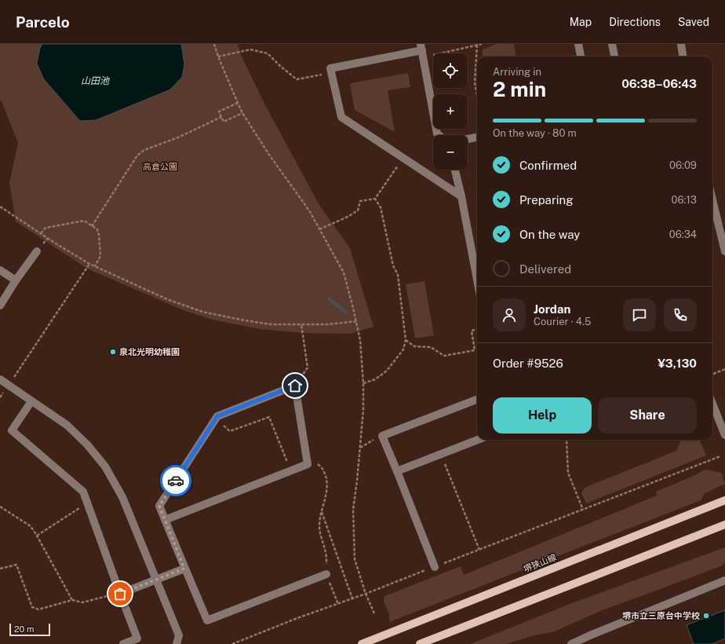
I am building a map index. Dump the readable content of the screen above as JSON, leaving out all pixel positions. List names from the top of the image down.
{
  "streets": {
    "main road": ["堺狭山線"]
  },
  "water": ["山田池"],
  "parks": ["高倉公園"],
  "places": ["泉北光明幼稚園", "堺市立三原台中学校"],
  "scale_bar": "20 m",
  "page": {
    "header": "Parcelo",
    "nav": ["Map", "Directions", "Saved"],
    "map_buttons": ["+", "−"],
    "heading": ["2 min", "Arriving in", "06:38–06:43"],
    "panel": [
      "Jordan",
      "Courier · 4.5",
      "Order #9526",
      "¥3,130"
    ],
    "bar": "On the way · 80 m",
    "list": [
      ["Confirmed", "06:09"],
      ["Preparing", "06:13"],
      ["On the way", "06:34"],
      "Delivered"
    ],
    "buttons": ["Help", "Share"],
    "scale": "20 m"
  }
}
